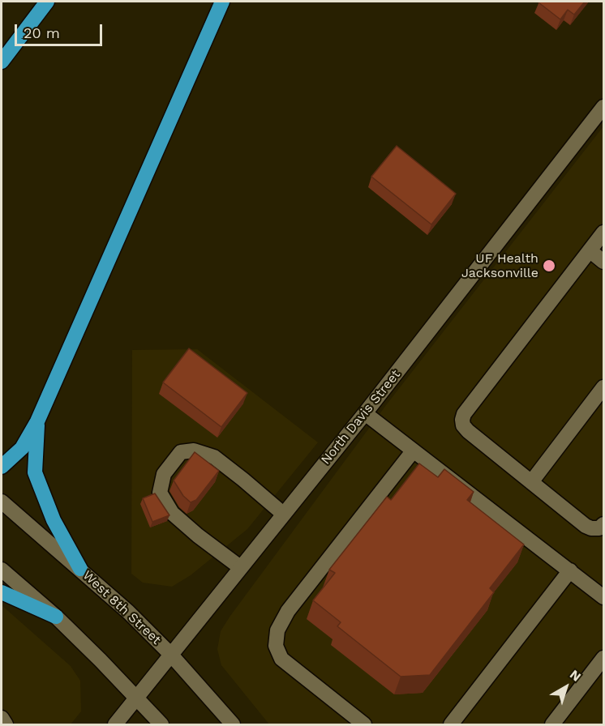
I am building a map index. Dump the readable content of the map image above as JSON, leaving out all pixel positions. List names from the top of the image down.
{
  "streets": {
    "street": ["North Davis Street", "West 8th Street"]
  },
  "crossings": [
    ["North Davis Street", "West 8th Street"]
  ],
  "places": ["UF Health Jacksonville"],
  "scale_bar": "20 m",
  "north": "top right"
}
